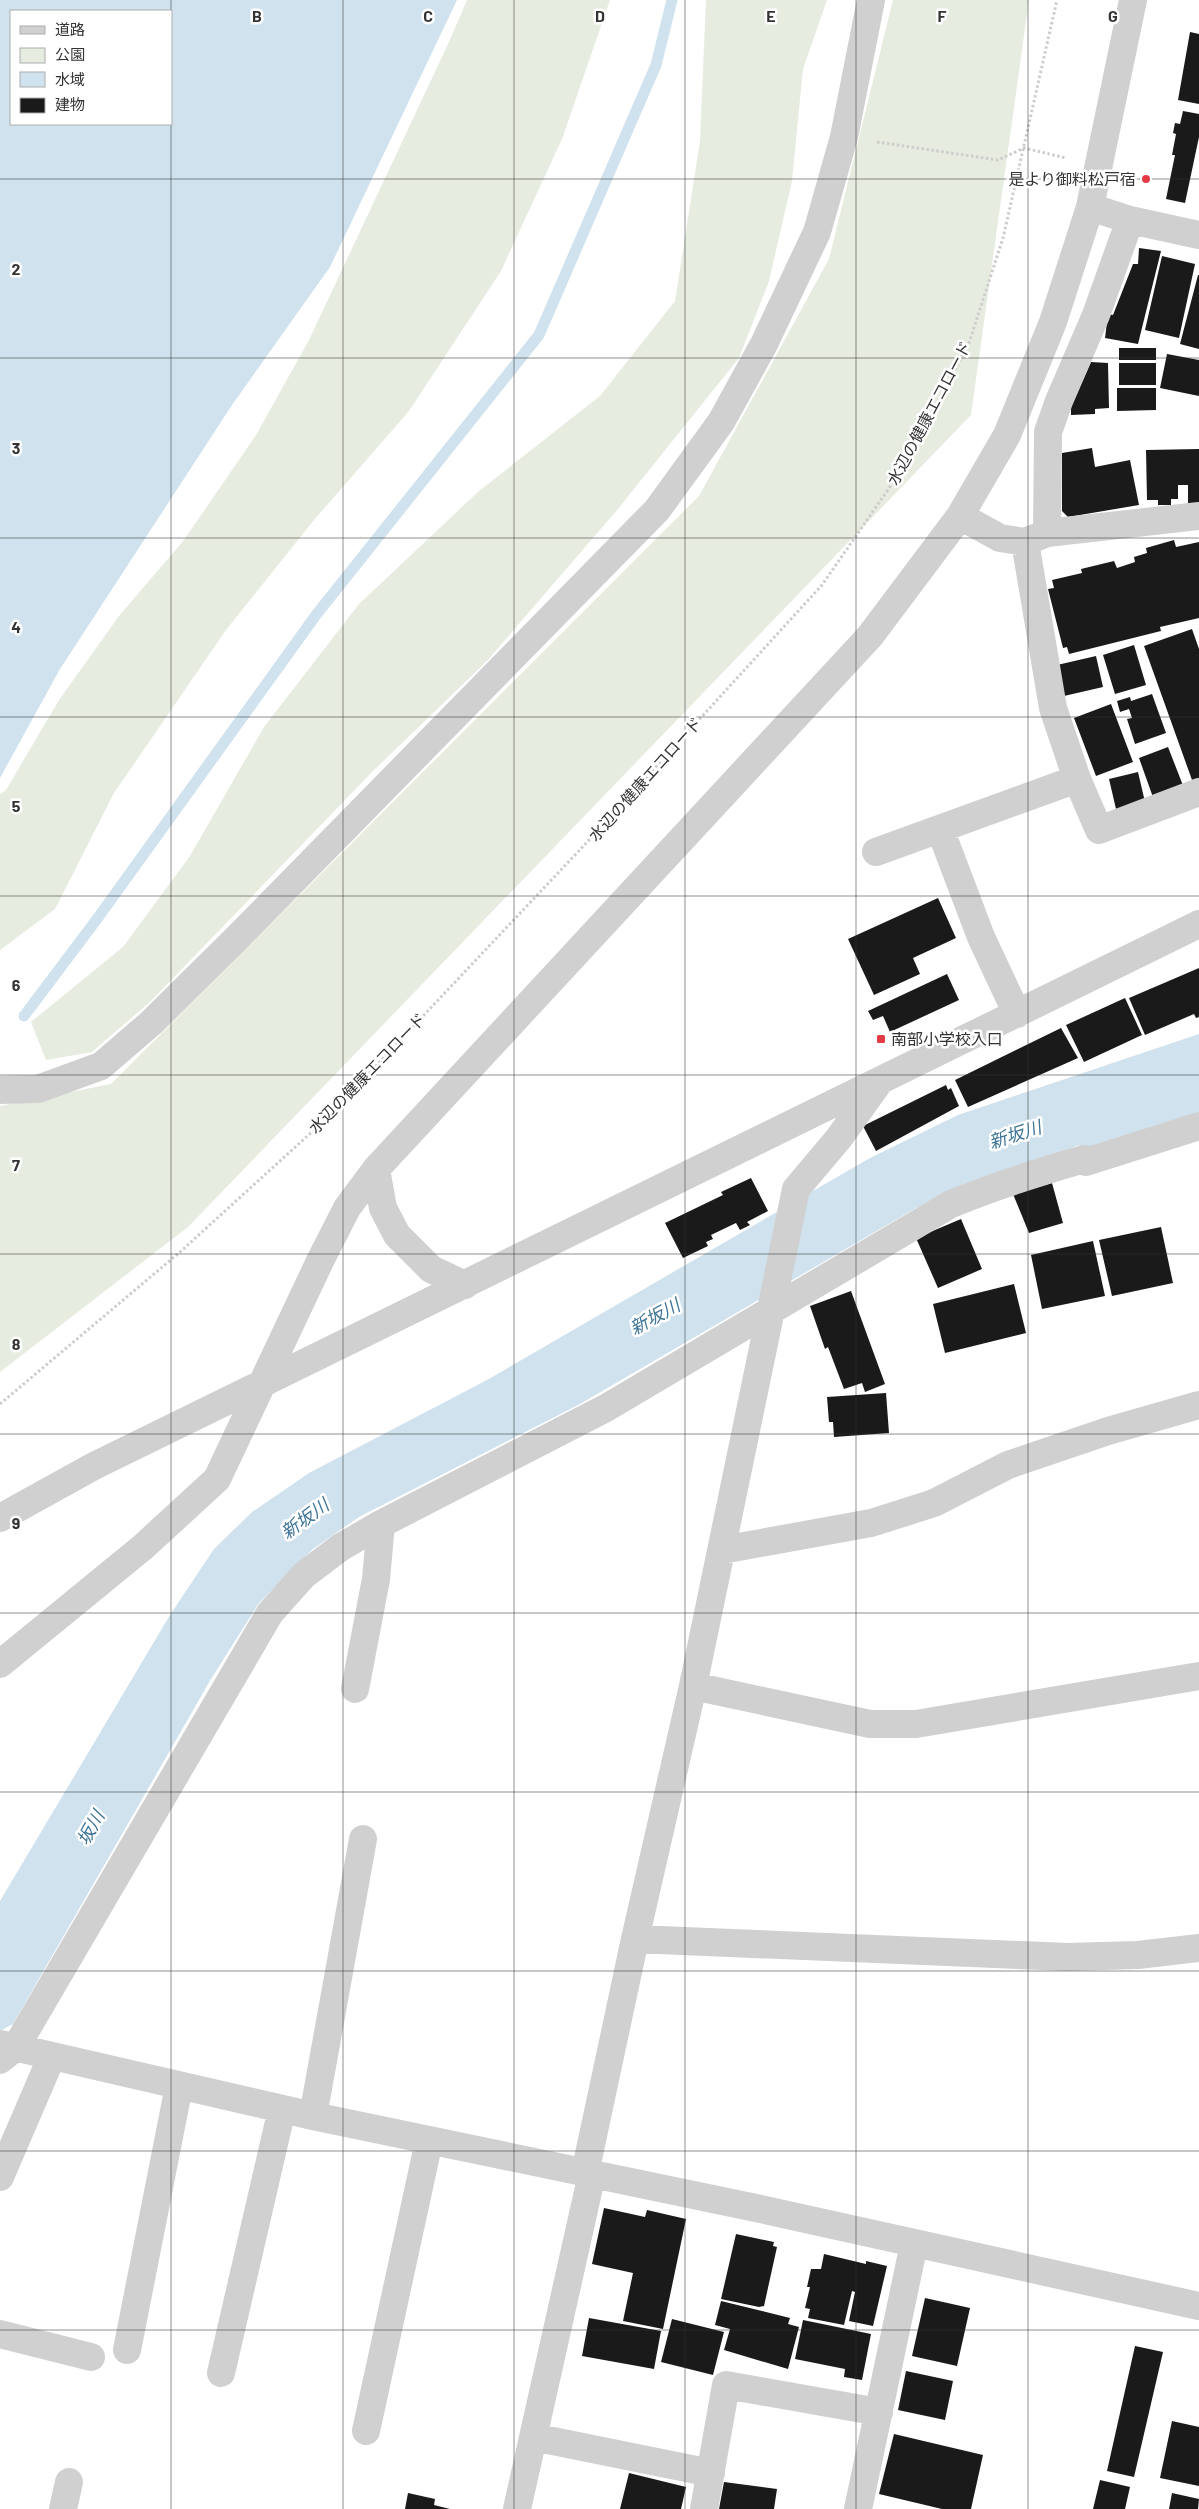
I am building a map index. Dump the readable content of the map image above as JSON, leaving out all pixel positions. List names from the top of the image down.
{
  "streets": {
    "path": ["水辺の健康エコロード"]
  },
  "water": ["新坂川", "坂川"],
  "places": {
    "other": ["是より御料松戸宿"],
    "transit": ["南部小学校入口"]
  },
  "legend": [
    "道路",
    "公園",
    "水域",
    "建物"
  ],
  "grid": {
    "columns": [
      "B",
      "C",
      "D",
      "E",
      "F",
      "G"
    ],
    "rows": [
      "2",
      "3",
      "4",
      "5",
      "6",
      "7",
      "8",
      "9"
    ]
  }
}
